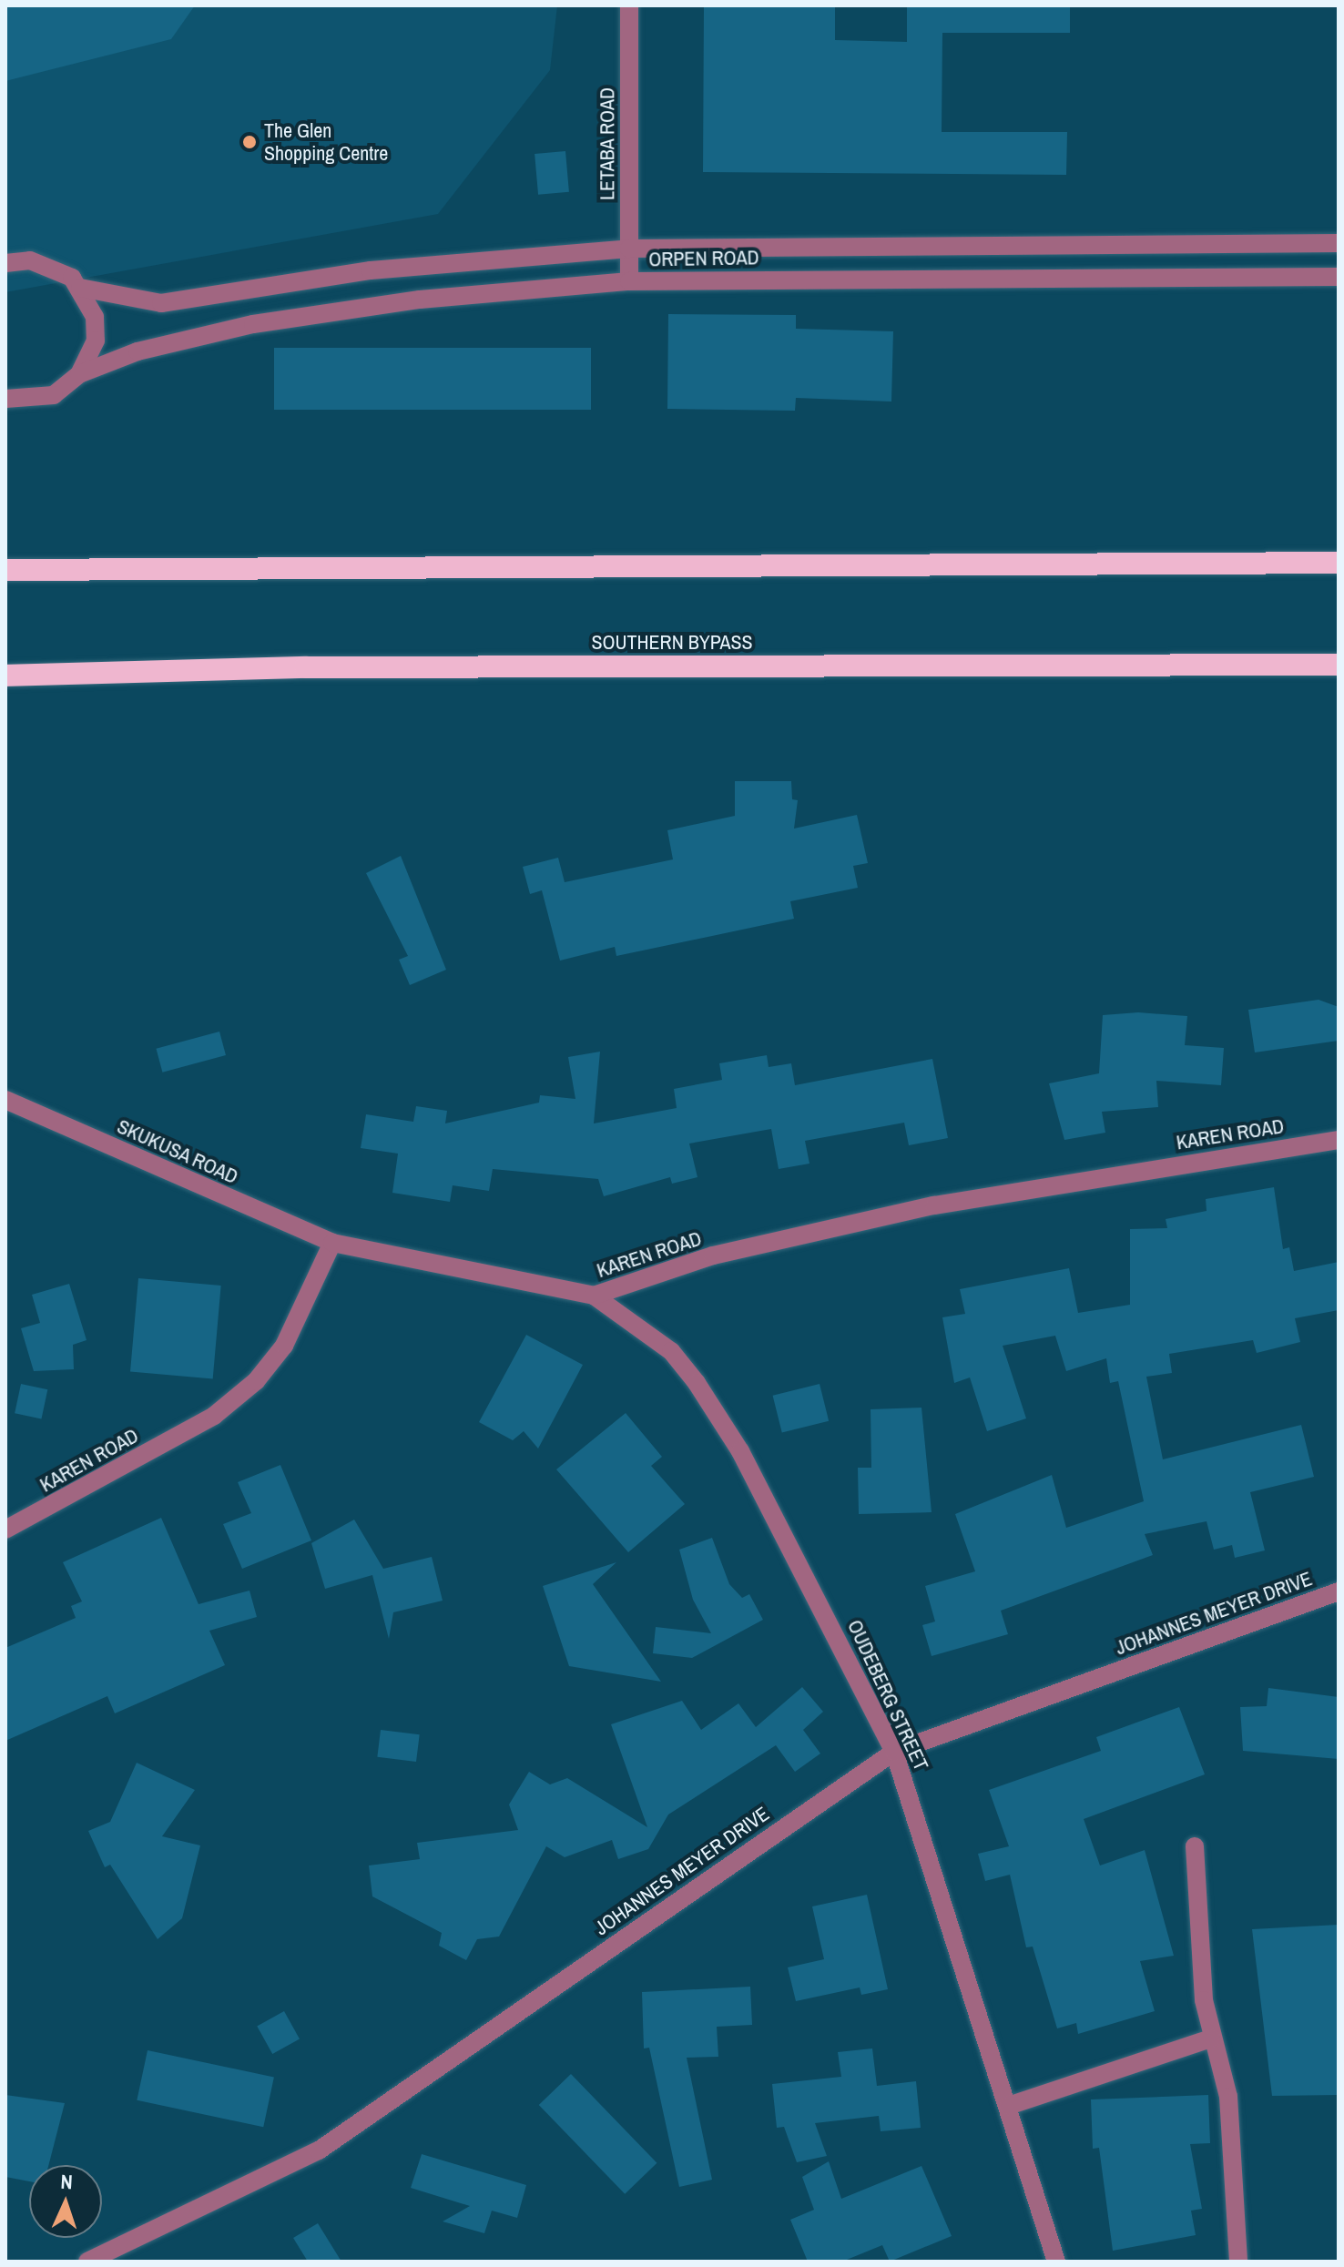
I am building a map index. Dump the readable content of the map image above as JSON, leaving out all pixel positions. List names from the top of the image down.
{
  "streets": {
    "highway": ["SOUTHERN BYPASS"],
    "street": [
      "LETABA ROAD",
      "ORPEN ROAD",
      "KAREN ROAD",
      "SKUKUSA ROAD",
      "JOHANNES MEYER DRIVE",
      "OUDEBERG STREET"
    ]
  },
  "crossings": [
    ["LETABA ROAD", "ORPEN ROAD"],
    ["KAREN ROAD", "SKUKUSA ROAD"],
    ["KAREN ROAD", "OUDEBERG STREET"],
    ["JOHANNES MEYER DRIVE", "OUDEBERG STREET"]
  ],
  "places": ["The Glen Shopping Centre"],
  "north": "top"
}
